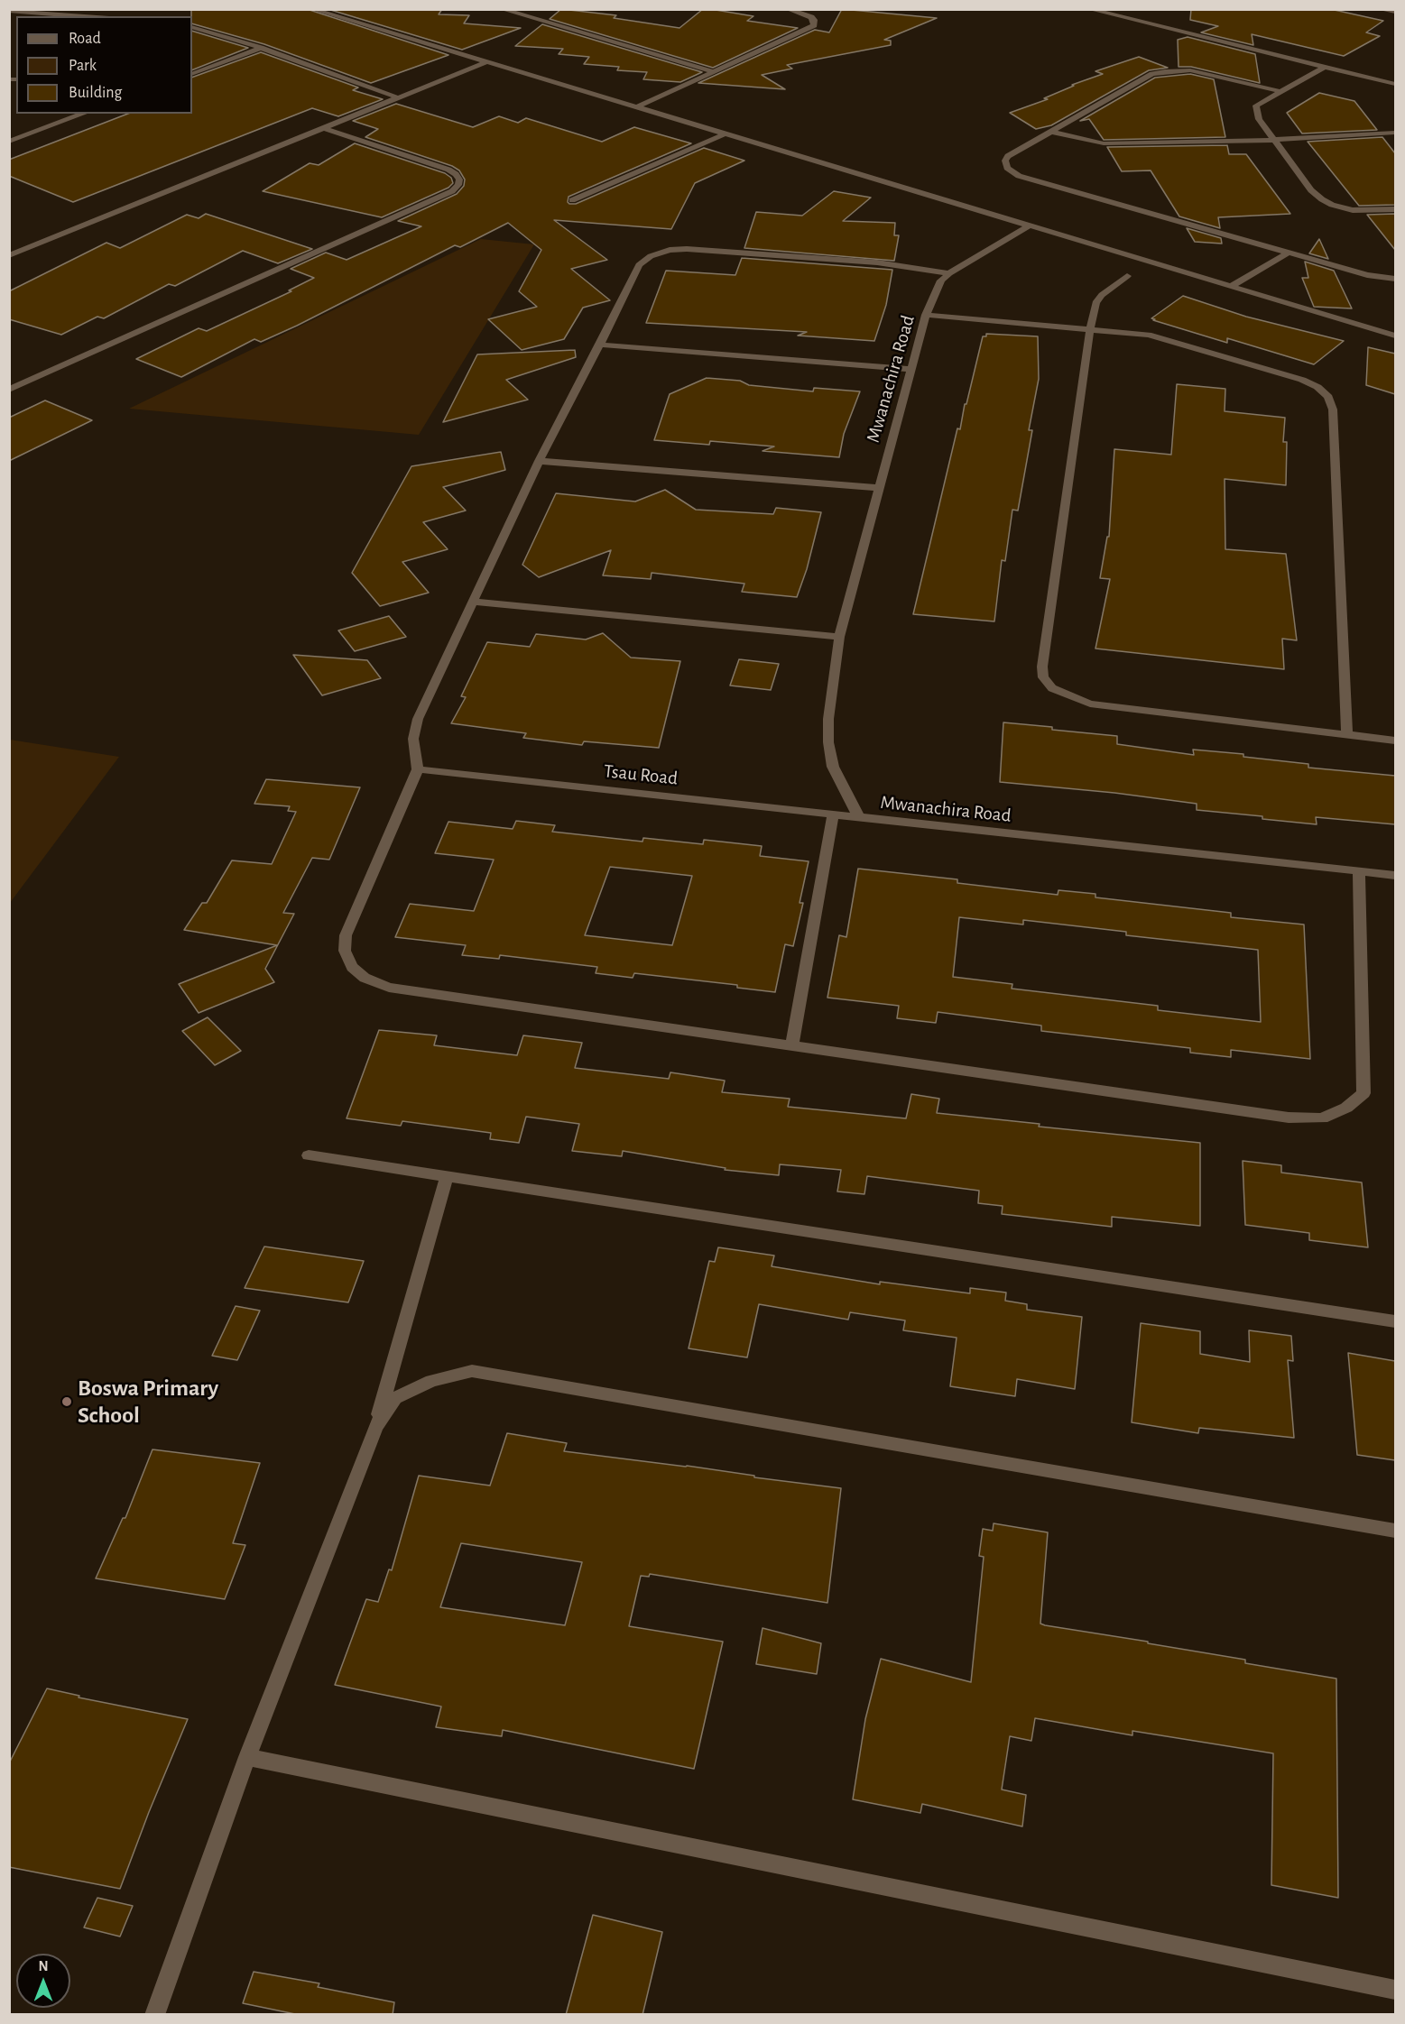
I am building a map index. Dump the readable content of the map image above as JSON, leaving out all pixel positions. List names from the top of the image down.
{
  "streets": {
    "street": ["Mwanachira Road", "Tsau Road"]
  },
  "crossings": [
    ["Mwanachira Road", "Tsau Road"]
  ],
  "places": ["Boswa Primary School"],
  "legend": ["Road", "Park", "Building"],
  "north": "top"
}
